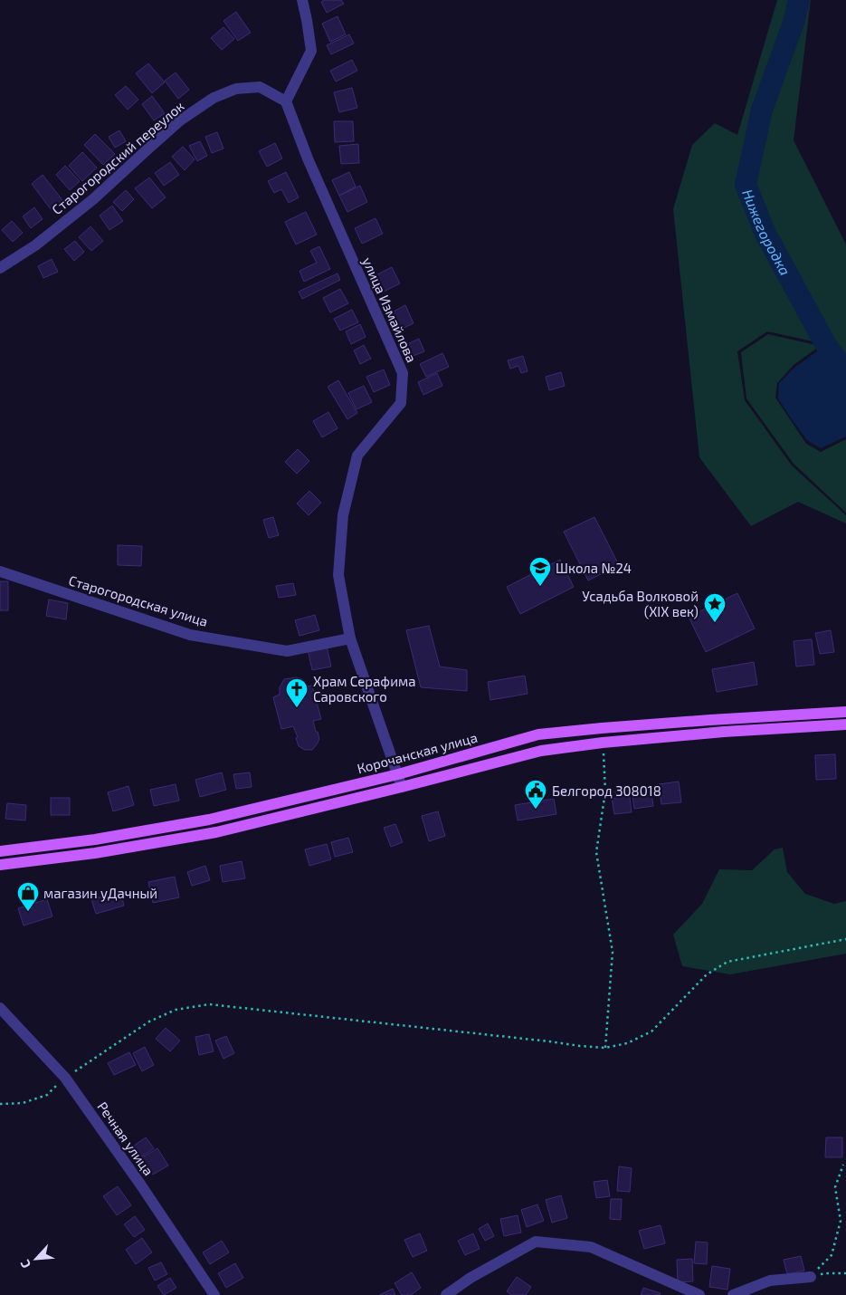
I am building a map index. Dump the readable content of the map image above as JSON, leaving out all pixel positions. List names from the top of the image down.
{
  "streets": {
    "main road": ["Корочанская улица"],
    "street": [
      "Старогородский переулок",
      "улица Измайлова",
      "Старогородская улица",
      "Речная улица"
    ]
  },
  "crossings": [
    ["Старогородский переулок", "улица Измайлова"],
    ["улица Измайлова", "Старогородская улица"],
    ["улица Измайлова", "Корочанская улица"]
  ],
  "water": ["Нижегородка"],
  "places": {
    "school or university": ["Школа №24"],
    "place": ["Усадьба Волковой (XIX век)"],
    "church": ["Храм Серафима Саровского"],
    "public building": ["Белгород 308018"],
    "shop": ["магазин уДачный"]
  },
  "north": "bottom left"
}
